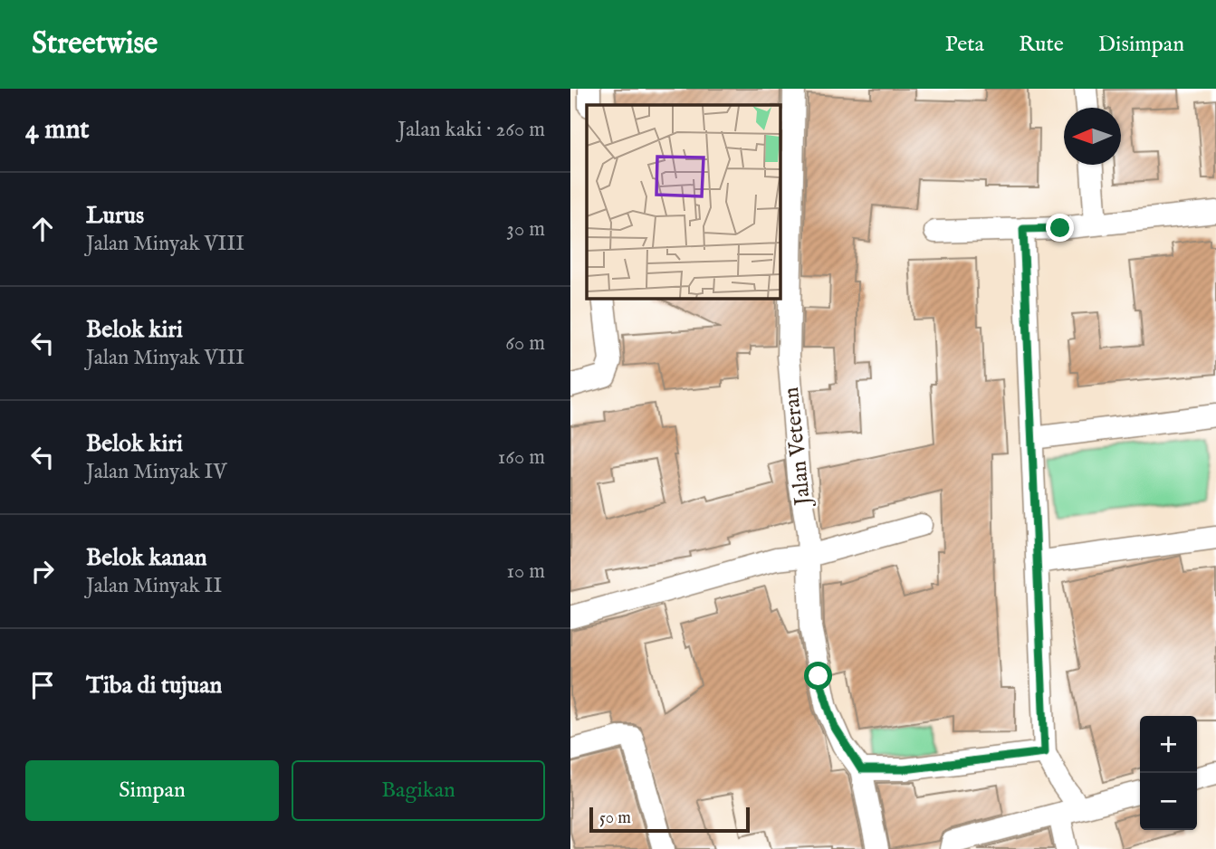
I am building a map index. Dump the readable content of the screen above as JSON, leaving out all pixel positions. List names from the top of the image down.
{
  "streets": {
    "street": ["Jalan Veteran"]
  },
  "scale_bar": "50 m",
  "north": "left",
  "page": {
    "header": "Streetwise",
    "nav": ["Peta", "Rute", "Disimpan"],
    "heading": ["4 mnt", "Jalan kaki · 260 m"],
    "list": [
      ["Lurus", "Jalan Minyak VIII", "30 m"],
      ["Belok kiri", "Jalan Minyak VIII", "60 m"],
      ["Belok kiri", "Jalan Minyak IV", "160 m"],
      ["Belok kanan", "Jalan Minyak II", "10 m"],
      "Tiba di tujuan"
    ],
    "map_buttons": ["+", "−"],
    "buttons": ["Simpan", "Bagikan"],
    "scale": "50 m"
  }
}
